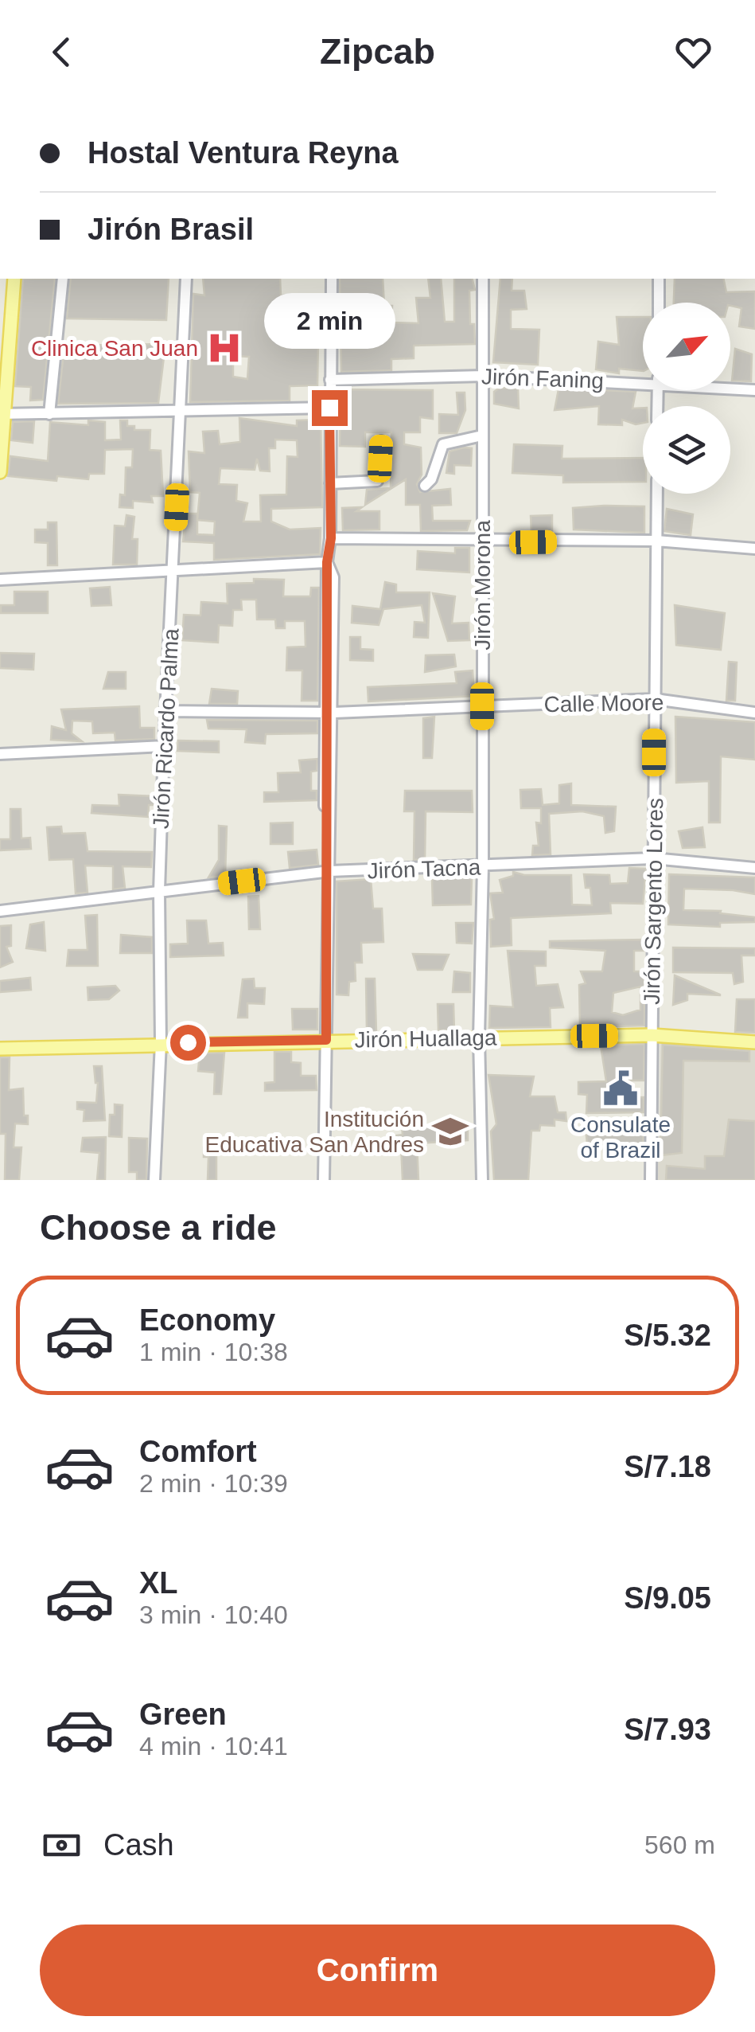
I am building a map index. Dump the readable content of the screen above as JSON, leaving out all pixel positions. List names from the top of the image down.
{
  "streets": {
    "main road": ["Jirón Huallaga"],
    "street": [
      "Jirón Faning",
      "Jirón Morona",
      "Calle Moore",
      "Jirón Ricardo Palma",
      "Jirón Tacna",
      "Jirón Sargento Lores"
    ]
  },
  "crossings": [
    ["Jirón Faning", "Jirón Morona"],
    ["Jirón Morona", "Calle Moore"],
    ["Jirón Morona", "Jirón Tacna"],
    ["Jirón Morona", "Jirón Huallaga"],
    ["Calle Moore", "Jirón Ricardo Palma"],
    ["Calle Moore", "Jirón Sargento Lores"],
    ["Jirón Ricardo Palma", "Jirón Tacna"],
    ["Jirón Ricardo Palma", "Jirón Huallaga"],
    ["Jirón Tacna", "Jirón Sargento Lores"],
    ["Jirón Sargento Lores", "Jirón Huallaga"]
  ],
  "places": {
    "hospital": ["Clinica San Juan"],
    "public building": ["Consulate of Brazil"],
    "school or university": ["Institución Educativa San Andres"]
  },
  "north": "top right",
  "page": {
    "header": "Zipcab",
    "banner": ["Hostal Ventura Reyna", "Jirón Brasil"],
    "bubble": "2 min",
    "heading": "Choose a ride",
    "list": [
      {
        "name": "Economy",
        "note": "1 min · 10:38",
        "value": "S/5.32"
      },
      {
        "name": "Comfort",
        "note": "2 min · 10:39",
        "value": "S/7.18"
      },
      {
        "name": "XL",
        "note": "3 min · 10:40",
        "value": "S/9.05"
      },
      {
        "name": "Green",
        "note": "4 min · 10:41",
        "value": "S/7.93"
      }
    ],
    "pay": ["Cash", "560 m"],
    "buttons": "Confirm"
  }
}
